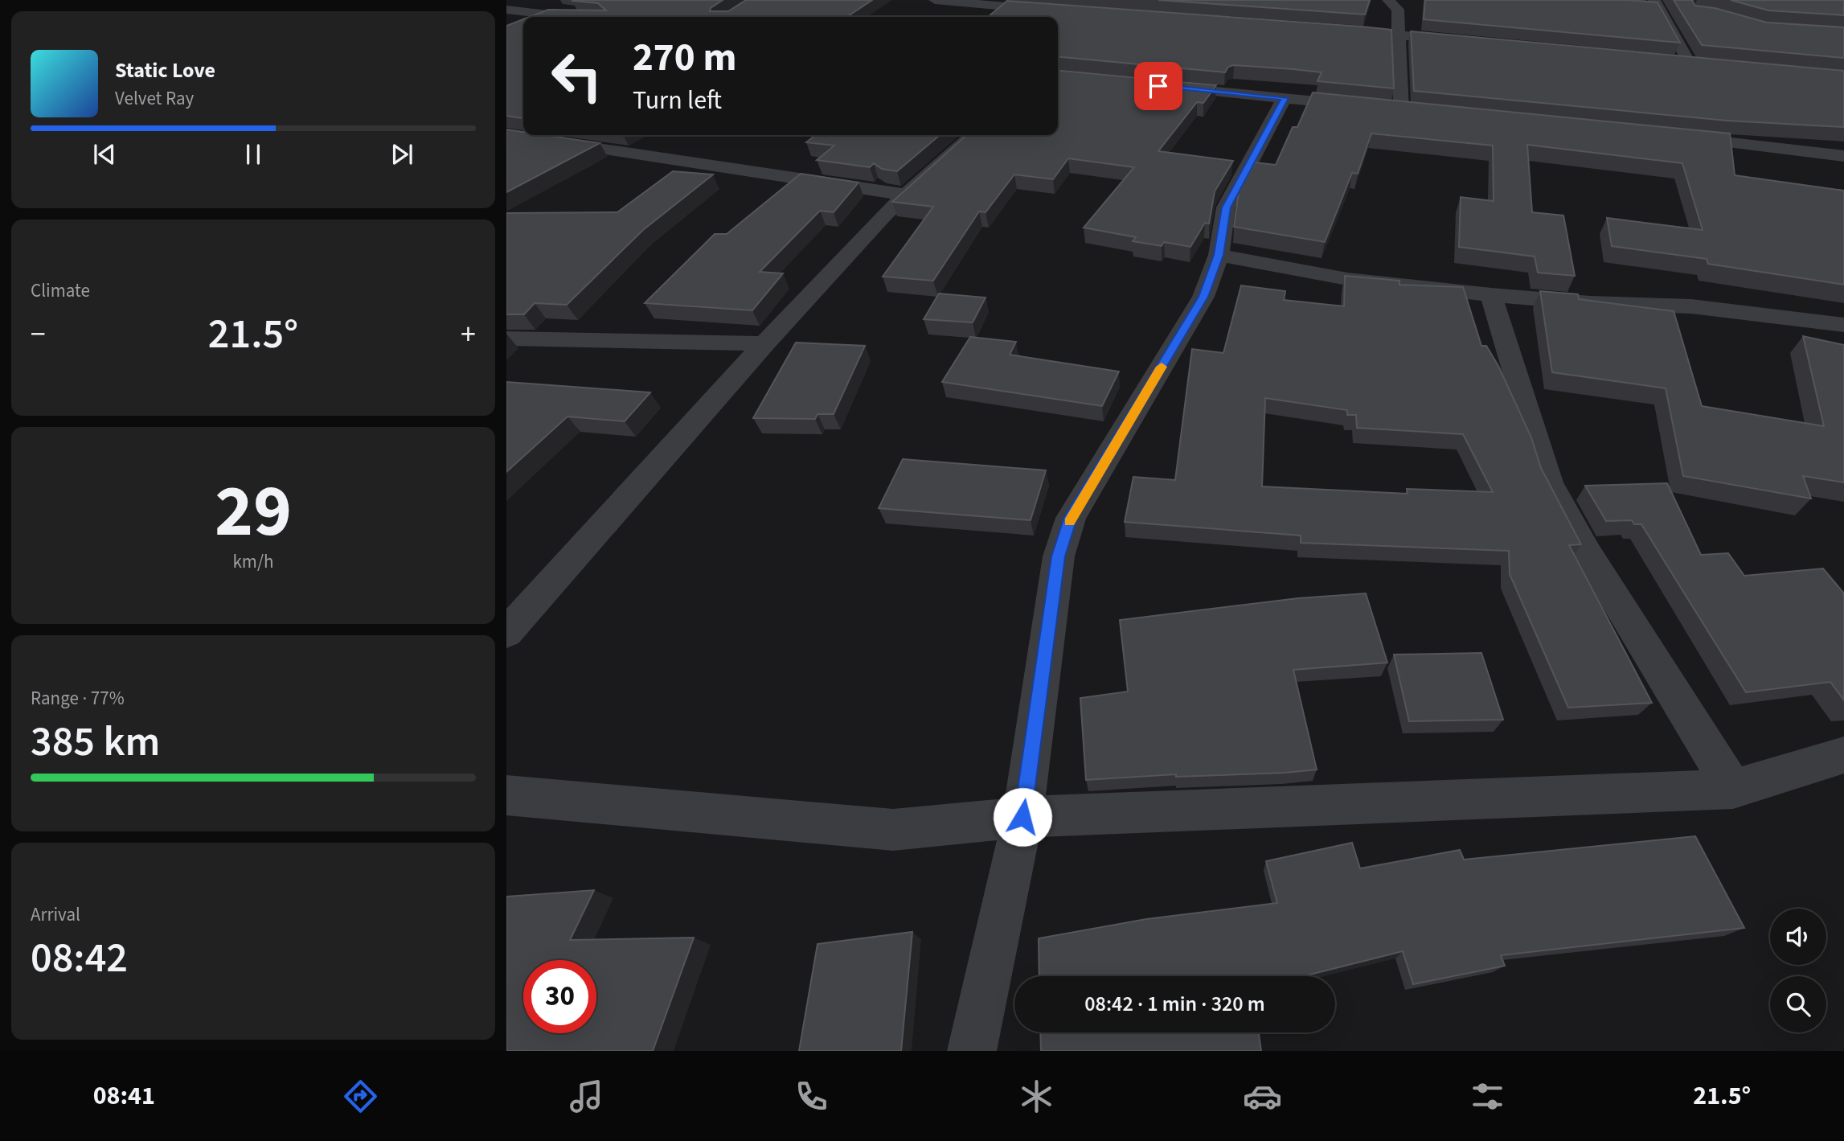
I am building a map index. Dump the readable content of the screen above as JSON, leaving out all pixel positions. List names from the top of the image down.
{
  "page": {
    "turn": ["270 m", "Turn left"],
    "song": ["Static Love", "Velvet Ray"],
    "tile": [
      "Climate",
      ["29", "km/h"],
      ["Range · 77%", "385 km"],
      ["Arrival", "08:42"]
    ],
    "heat": ["−", "21.5°", "+"],
    "limit": "30",
    "trip": "08:42 · 1 min · 320 m",
    "tabs": ["08:41", "21.5°"]
  }
}
